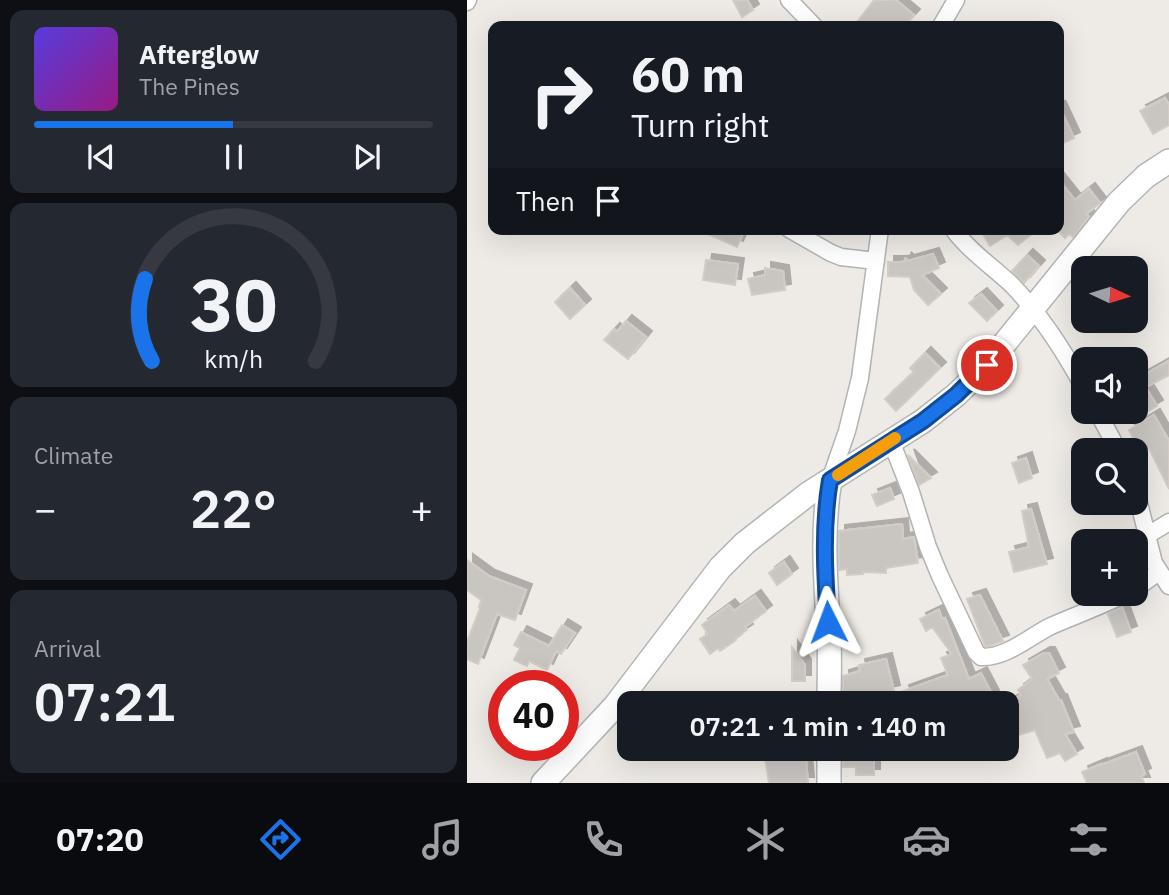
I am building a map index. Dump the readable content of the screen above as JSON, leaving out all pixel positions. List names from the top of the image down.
{
  "north": "right",
  "page": {
    "turn": ["60 m", "Turn right"],
    "song": ["Afterglow", "The Pines"],
    "then": "Then",
    "map_buttons": "+",
    "tile": [
      "Climate",
      ["Arrival", "07:21"]
    ],
    "heat": ["−", "22°", "+"],
    "limit": "40",
    "trip": "07:21 · 1 min · 140 m",
    "tabs": "07:20",
    "gauge": ["30", "km/h"]
  }
}
